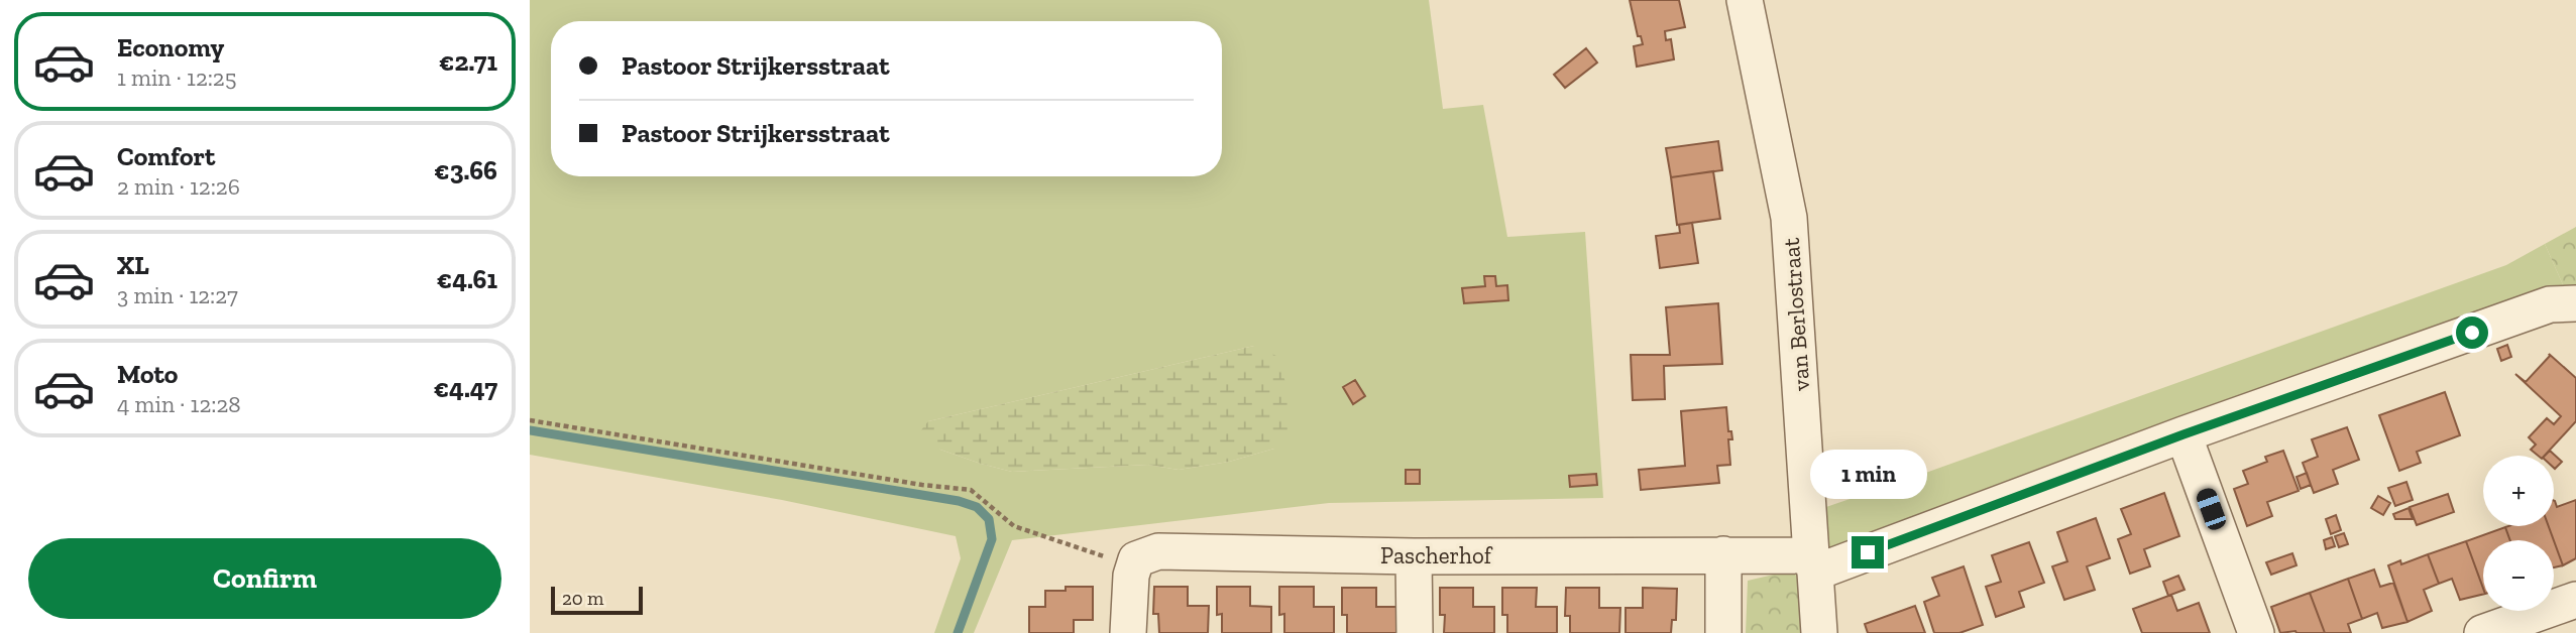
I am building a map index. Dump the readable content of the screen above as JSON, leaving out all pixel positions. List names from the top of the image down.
{
  "streets": {
    "street": ["van Berlostraat", "Pascherhof"]
  },
  "crossings": [
    ["van Berlostraat", "Pascherhof"]
  ],
  "scale_bar": "20 m",
  "page": {
    "list": [
      {
        "name": "Economy",
        "note": "1 min · 12:25",
        "value": "€2.71"
      },
      {
        "name": "Comfort",
        "note": "2 min · 12:26",
        "value": "€3.66"
      },
      {
        "name": "XL",
        "note": "3 min · 12:27",
        "value": "€4.61"
      },
      {
        "name": "Moto",
        "note": "4 min · 12:28",
        "value": "€4.47"
      }
    ],
    "banner": ["Pastoor Strijkersstraat", "Pastoor Strijkersstraat"],
    "bubble": "1 min",
    "map_buttons": ["+", "−"],
    "buttons": "Confirm",
    "scale": "20 m"
  }
}
